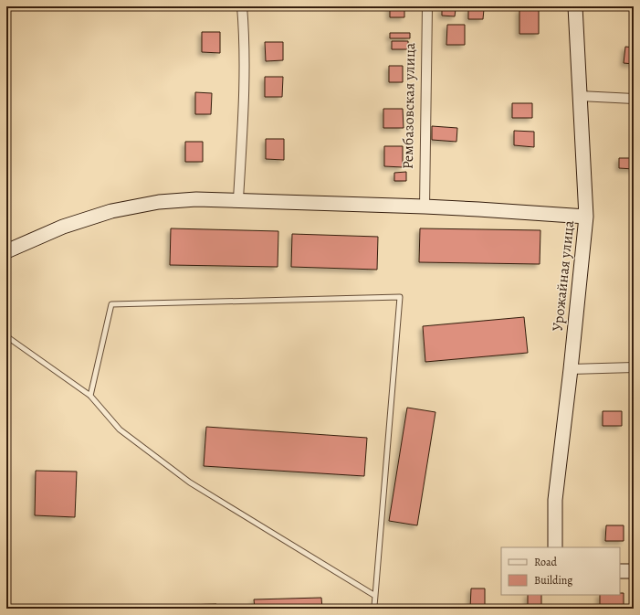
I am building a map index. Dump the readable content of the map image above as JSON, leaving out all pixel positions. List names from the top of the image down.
{
  "streets": {
    "street": ["Рембазовская улица", "Урожайная улица"]
  },
  "legend": ["Road", "Building"]
}
